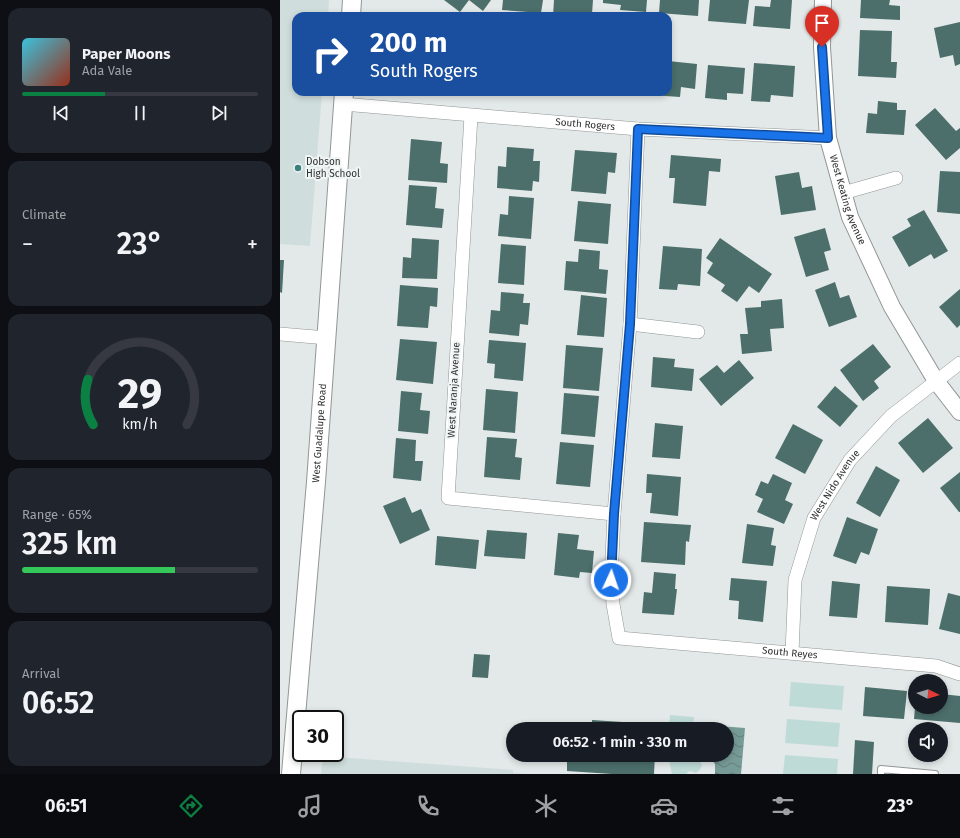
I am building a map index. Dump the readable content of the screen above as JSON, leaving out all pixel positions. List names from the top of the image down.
{
  "streets": {
    "main road": ["West Guadalupe Road"],
    "street": [
      "South Rogers",
      "West Keating Avenue",
      "West Naranja Avenue",
      "West Nido Avenue",
      "South Reyes"
    ]
  },
  "crossings": [
    ["South Rogers", "West Keating Avenue"],
    ["South Rogers", "West Naranja Avenue"],
    ["South Rogers", "West Guadalupe Road"],
    ["West Keating Avenue", "West Nido Avenue"],
    ["West Naranja Avenue", "South Reyes"],
    ["West Nido Avenue", "South Reyes"]
  ],
  "places": ["Dobson High School"],
  "north": "right",
  "page": {
    "turn": ["200 m", "South Rogers"],
    "song": ["Paper Moons", "Ada Vale"],
    "tile": [
      "Climate",
      ["Range · 65%", "325 km"],
      ["Arrival", "06:52"]
    ],
    "heat": ["−", "23°", "+"],
    "limit": "30",
    "trip": "06:52 · 1 min · 330 m",
    "tabs": ["06:51", "23°"],
    "gauge": ["29", "km/h"]
  }
}
